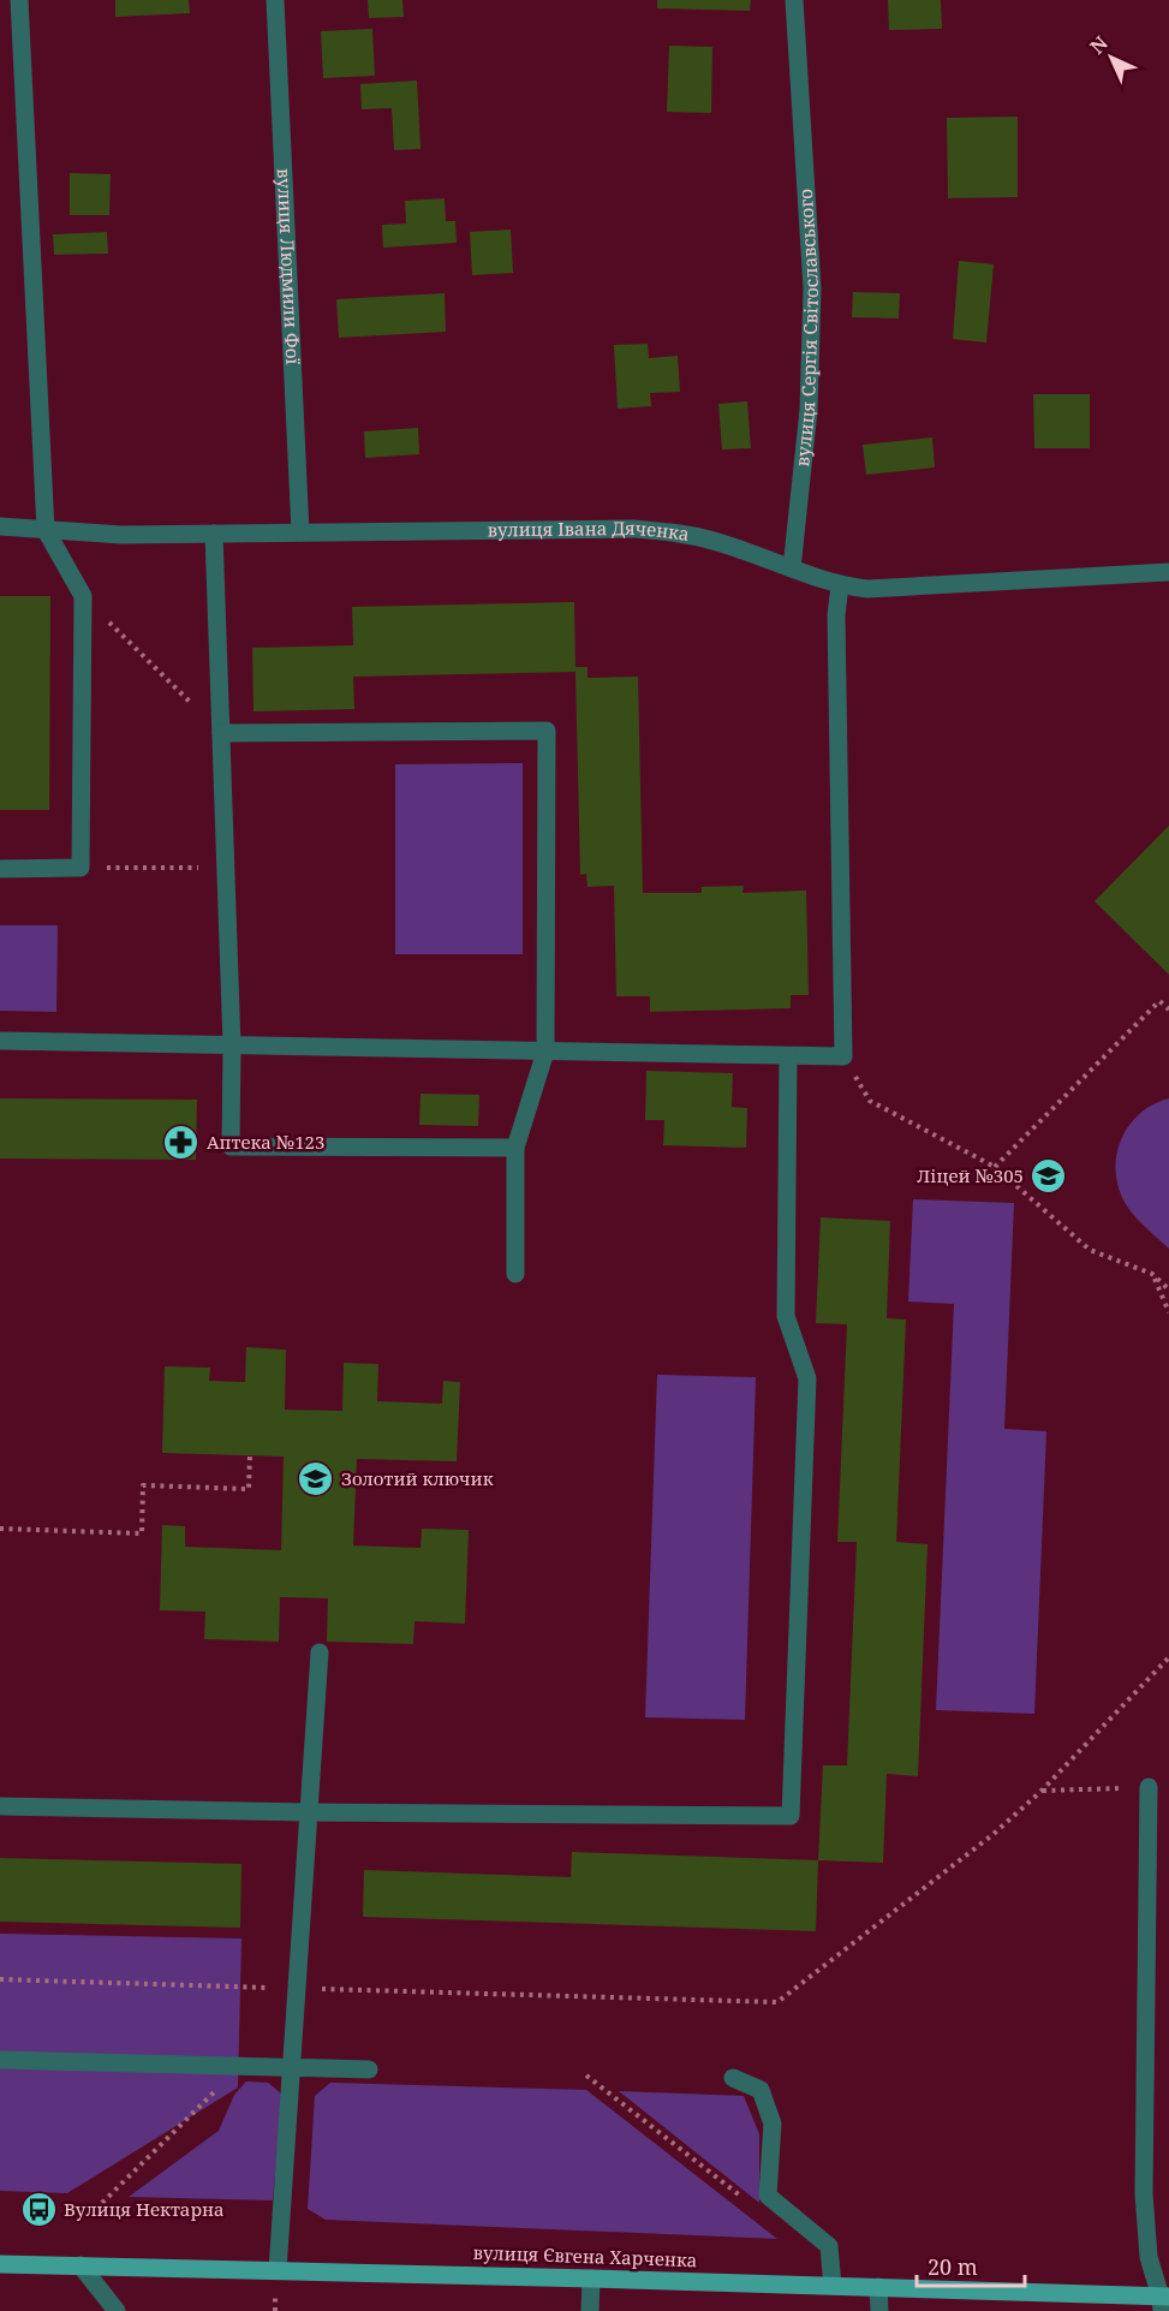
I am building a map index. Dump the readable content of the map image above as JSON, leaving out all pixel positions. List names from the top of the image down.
{
  "streets": {
    "main road": ["вулиця Євгена Харченка"],
    "street": ["вулиця Людмили Фої", "вулиця Сергія Світославського", "вулиця Івана Дяченка"]
  },
  "crossings": [
    ["вулиця Людмили Фої", "вулиця Івана Дяченка"],
    ["вулиця Сергія Світославського", "вулиця Івана Дяченка"]
  ],
  "places": {
    "pharmacy": ["Аптека №123"],
    "school or university": ["Ліцей №305", "Золотий ключик"],
    "bus stop": ["Вулиця Нектарна"]
  },
  "scale_bar": "20 m",
  "north": "top left"
}
